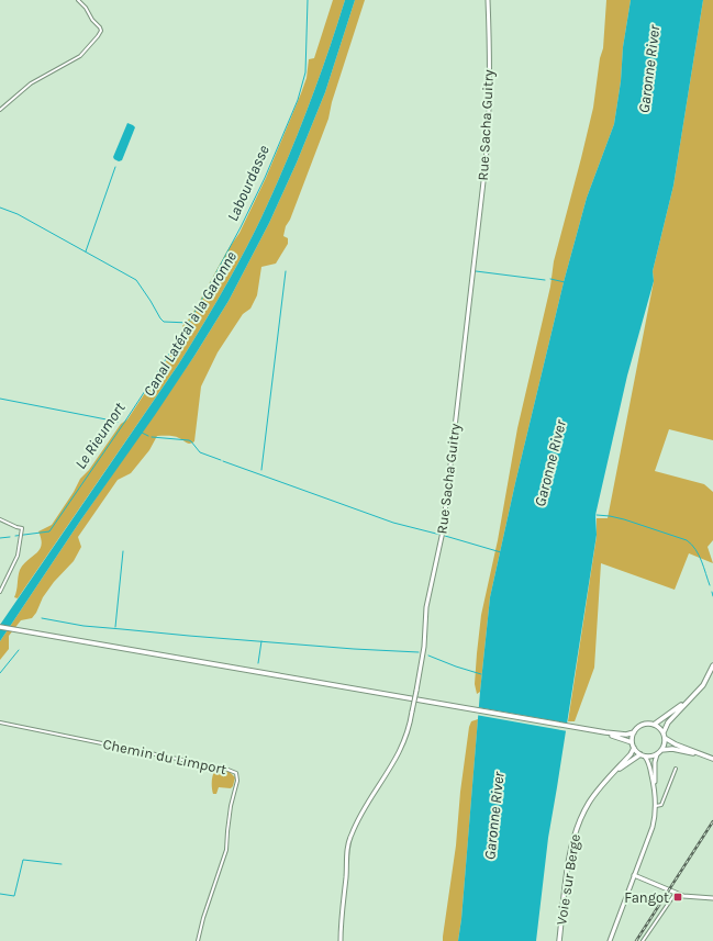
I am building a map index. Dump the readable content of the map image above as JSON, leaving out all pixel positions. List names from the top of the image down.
{
  "streets": {
    "main road": ["Voie sur Berge"],
    "street": ["Rue Sacha Guitry", "Chemin du Limport"]
  },
  "water": [
    "Garonne River",
    "Labourdasse",
    "Canal Latéral à la Garonne",
    "Le Rieumort"
  ],
  "places": {
    "transit": ["Fangot"]
  }
}
